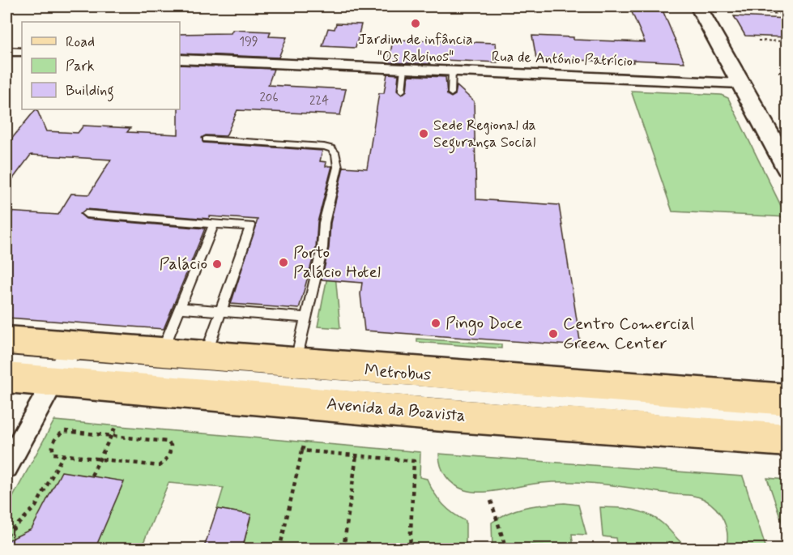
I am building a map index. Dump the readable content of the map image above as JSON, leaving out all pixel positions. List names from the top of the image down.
{
  "streets": {
    "main road": ["Avenida da Boavista"],
    "street": ["Rua de António Patrício"],
    "lane": ["Metrobus"]
  },
  "crossings": [
    ["Metrobus", "Avenida da Boavista"]
  ],
  "places": [
    "Jardim de infância \"Os Rabinos\"",
    "Sede Regional da Segurança Social",
    "Porto Palácio Hotel",
    "Palácio",
    "Pingo Doce",
    "Centro Comercial Green Center"
  ],
  "house_numbers": ["199", "206", "224"],
  "legend": ["Road", "Park", "Building"]
}
